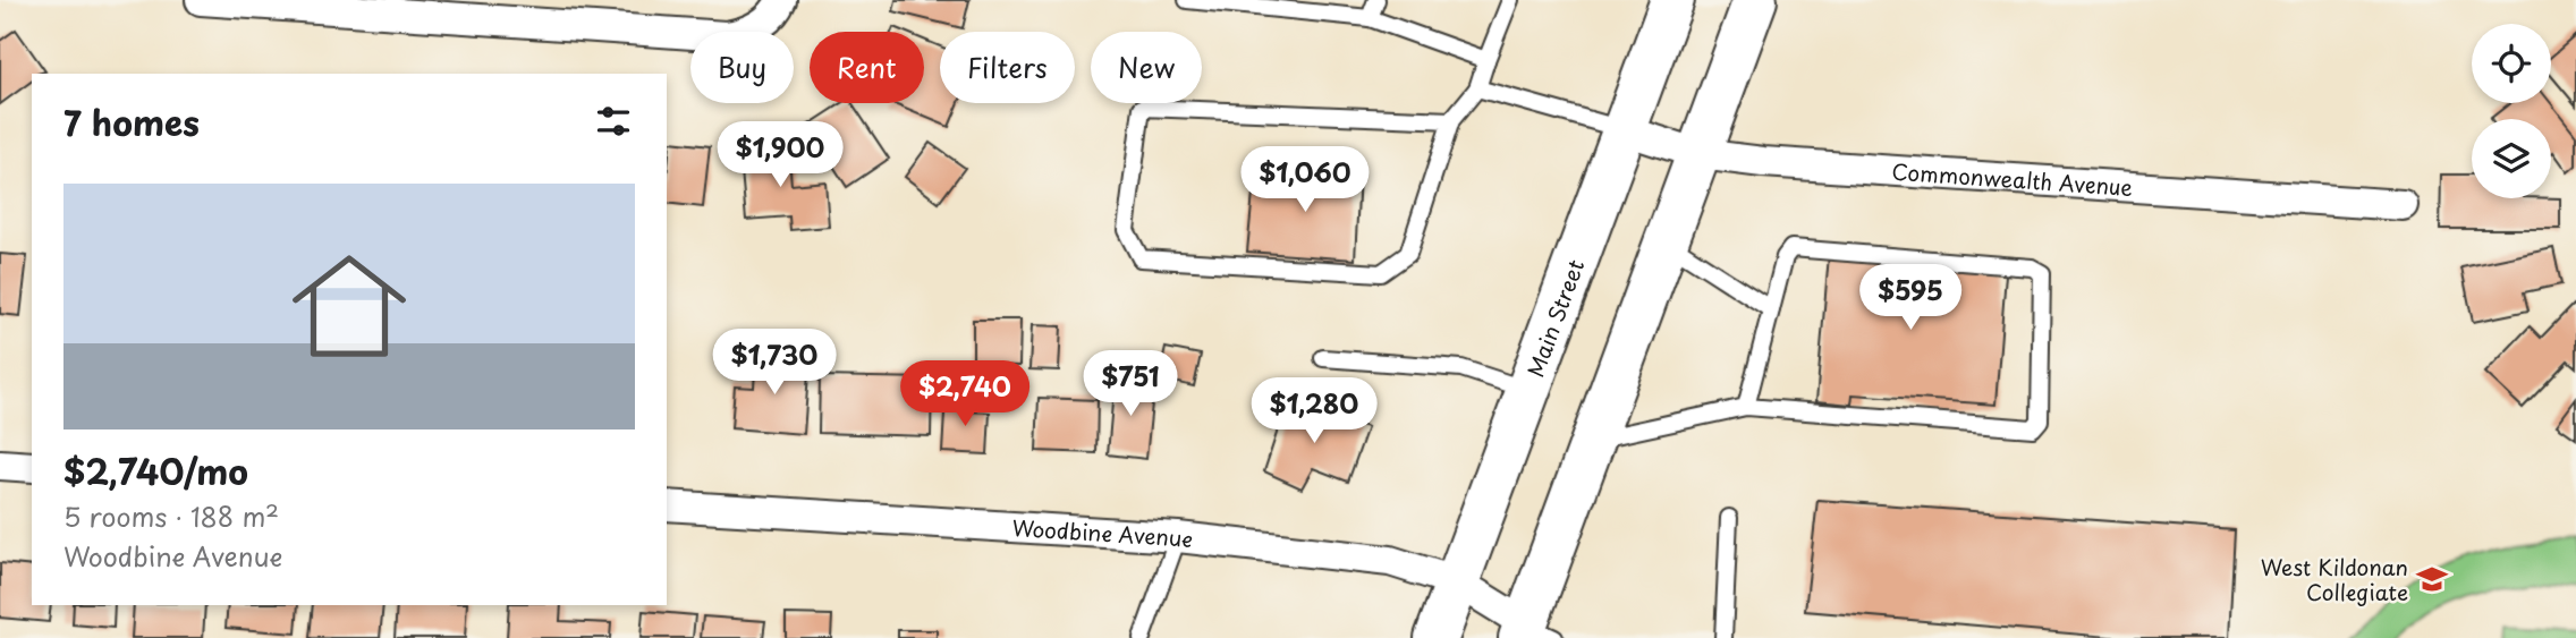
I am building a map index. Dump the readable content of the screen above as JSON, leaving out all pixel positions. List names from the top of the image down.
{
  "streets": {
    "main road": ["Main Street"],
    "street": ["Commonwealth Avenue", "Woodbine Avenue"]
  },
  "crossings": [
    ["Commonwealth Avenue", "Main Street"],
    ["Main Street", "Woodbine Avenue"]
  ],
  "places": {
    "school or university": ["West Kildonan Collegiate"]
  },
  "page": {
    "chip": [
      "Buy",
      "Rent",
      "Filters",
      "New"
    ],
    "heading": "7 homes",
    "price": [
      "$1,900",
      "$1,060",
      "$595",
      "$1,730",
      "$751",
      "$2,740",
      "$1,280"
    ],
    "list": [
      {
        "name": "$2,740/mo",
        "note": "5 rooms · 188 m² · Woodbine Avenue"
      }
    ]
  }
}
